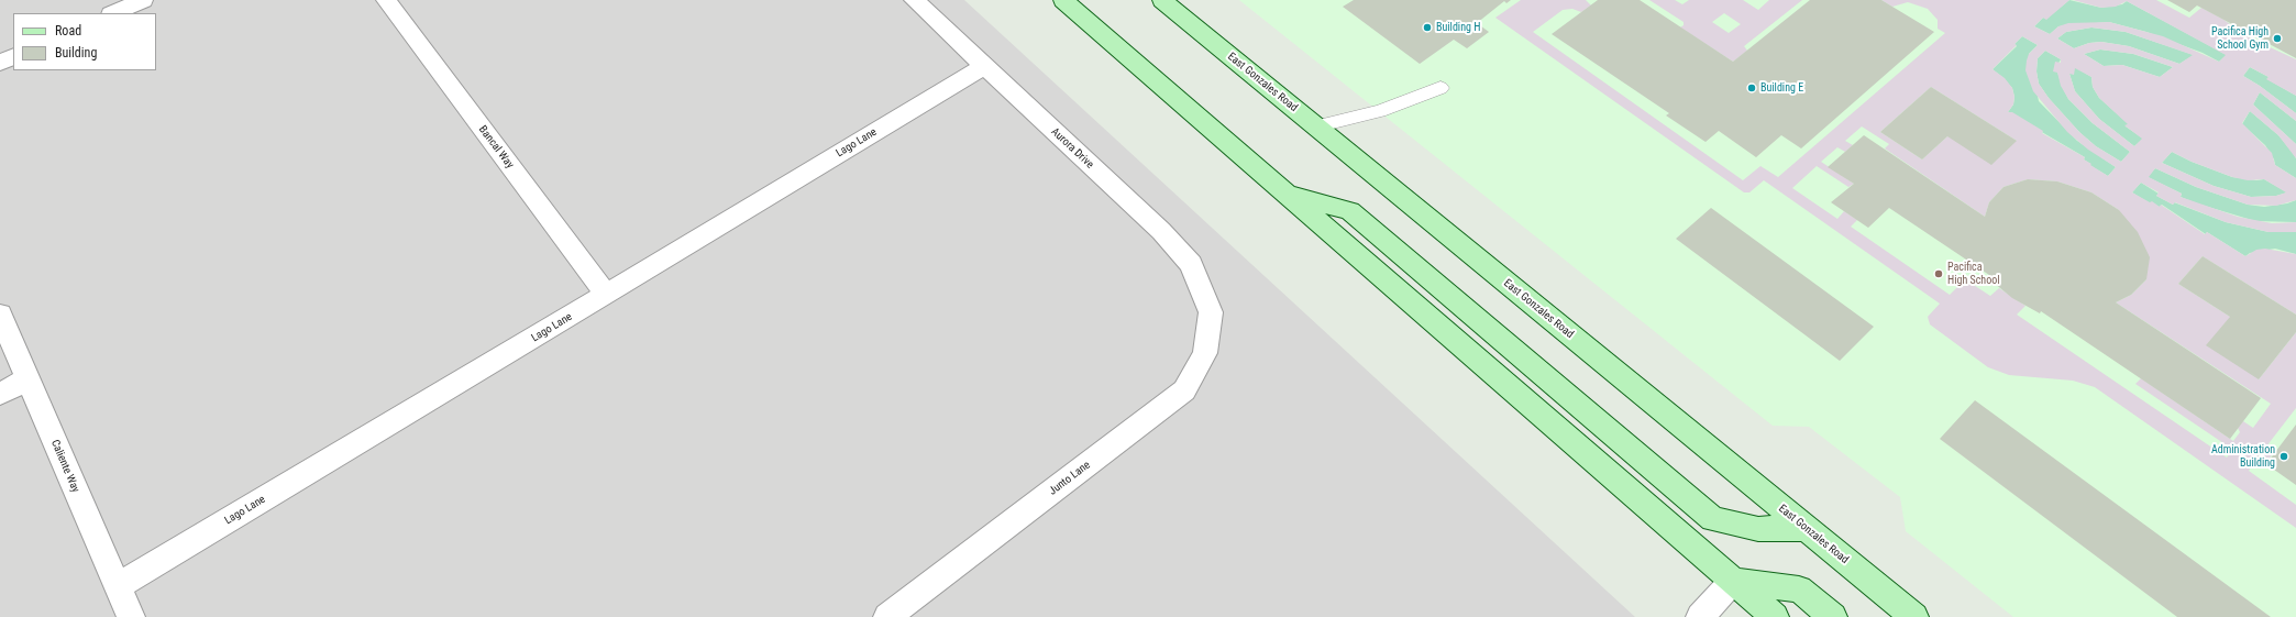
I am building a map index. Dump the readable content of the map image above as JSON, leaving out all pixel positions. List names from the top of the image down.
{
  "streets": {
    "main road": ["East Gonzales Road"],
    "street": [
      "Lago Lane",
      "Bancal Way",
      "Aurora Drive",
      "Caliente Way",
      "Junto Lane"
    ]
  },
  "crossings": [
    ["Lago Lane", "Bancal Way"],
    ["Lago Lane", "Aurora Drive"],
    ["Lago Lane", "Caliente Way"],
    ["Aurora Drive", "Junto Lane"]
  ],
  "places": [
    "Building H",
    "Pacifica High School Gym",
    "Building E",
    "Pacifica High School",
    "Administration Building"
  ],
  "legend": ["Road", "Building"]
}
